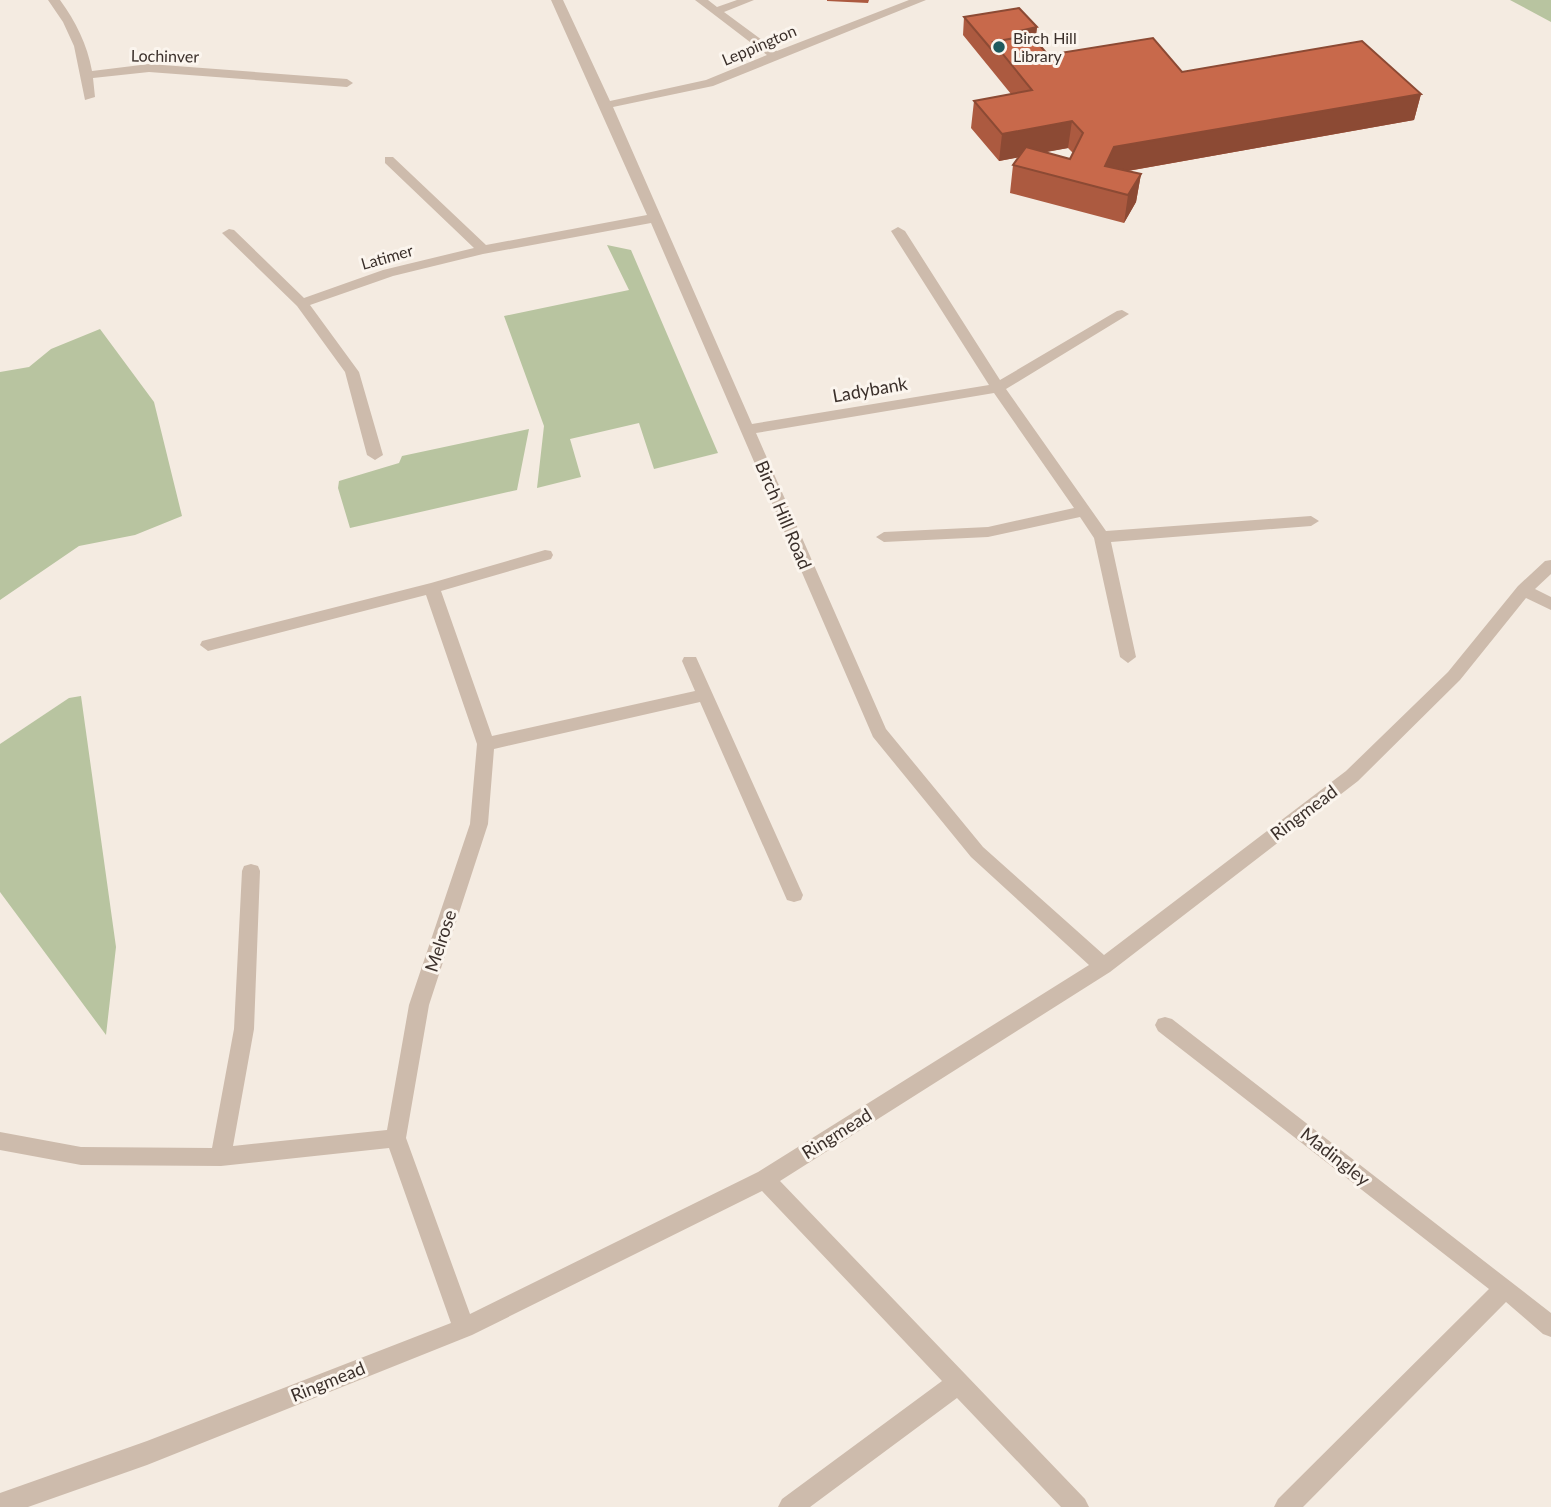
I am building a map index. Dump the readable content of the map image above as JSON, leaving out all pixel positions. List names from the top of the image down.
{
  "streets": {
    "street": [
      "Leppington",
      "Lochinver",
      "Latimer",
      "Ladybank",
      "Birch Hill Road",
      "Ringmead",
      "Melrose",
      "Madingley"
    ]
  },
  "crossings": [
    ["Leppington", "Birch Hill Road"],
    ["Latimer", "Birch Hill Road"],
    ["Ladybank", "Birch Hill Road"],
    ["Birch Hill Road", "Ringmead"],
    ["Ringmead", "Melrose"]
  ],
  "places": ["Birch Hill Library"]
}
